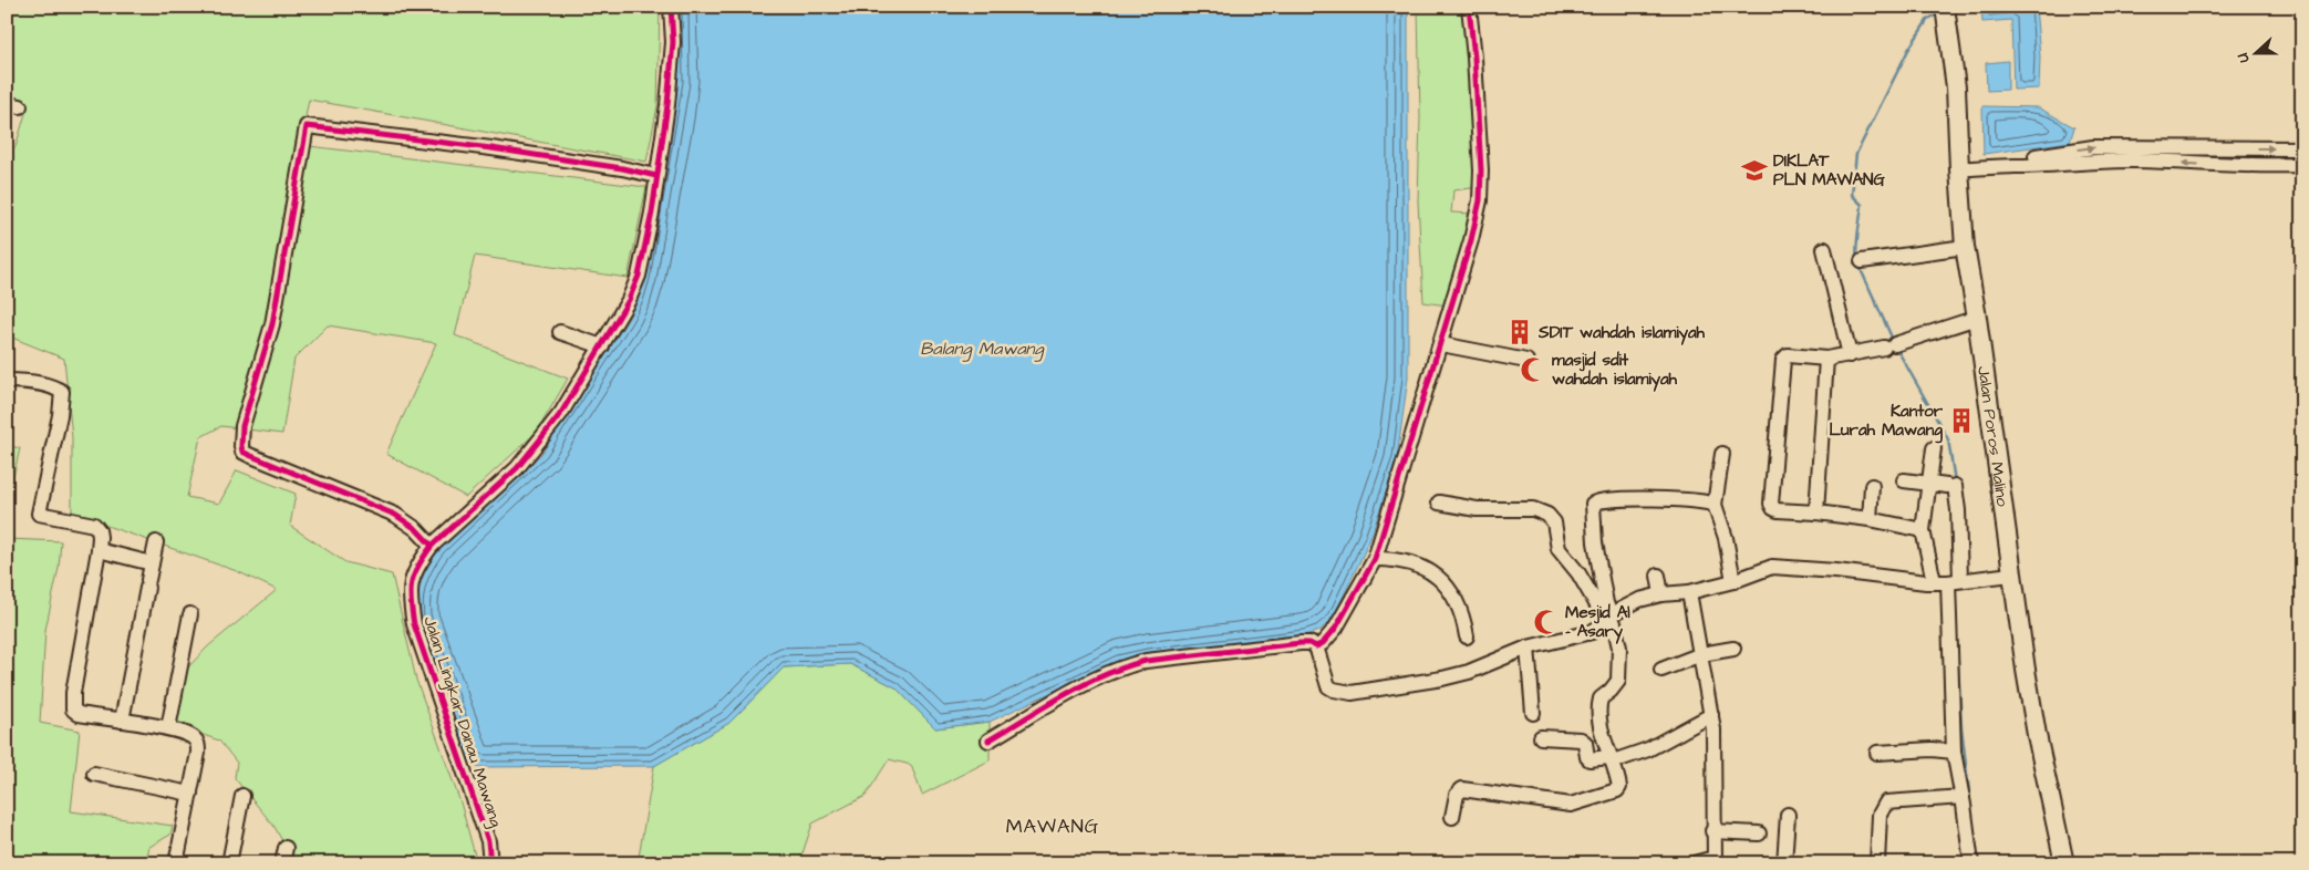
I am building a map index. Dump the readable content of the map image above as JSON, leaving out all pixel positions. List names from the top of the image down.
{
  "streets": {
    "main road": ["Jalan Poros Malino"],
    "street": ["Jalan Lingkar Danau Mawang"]
  },
  "districts": ["MAWANG"],
  "water": ["Balang Mawang"],
  "places": {
    "school or university": ["DIKLAT PLN MAWANG"],
    "building": ["SDIT wahdah islamiyah", "Kantor Lurah Mawang"],
    "mosque": ["masjid sdit wahdah islamiyah", "Mesjid Al - Asary"]
  },
  "north": "left"
}
